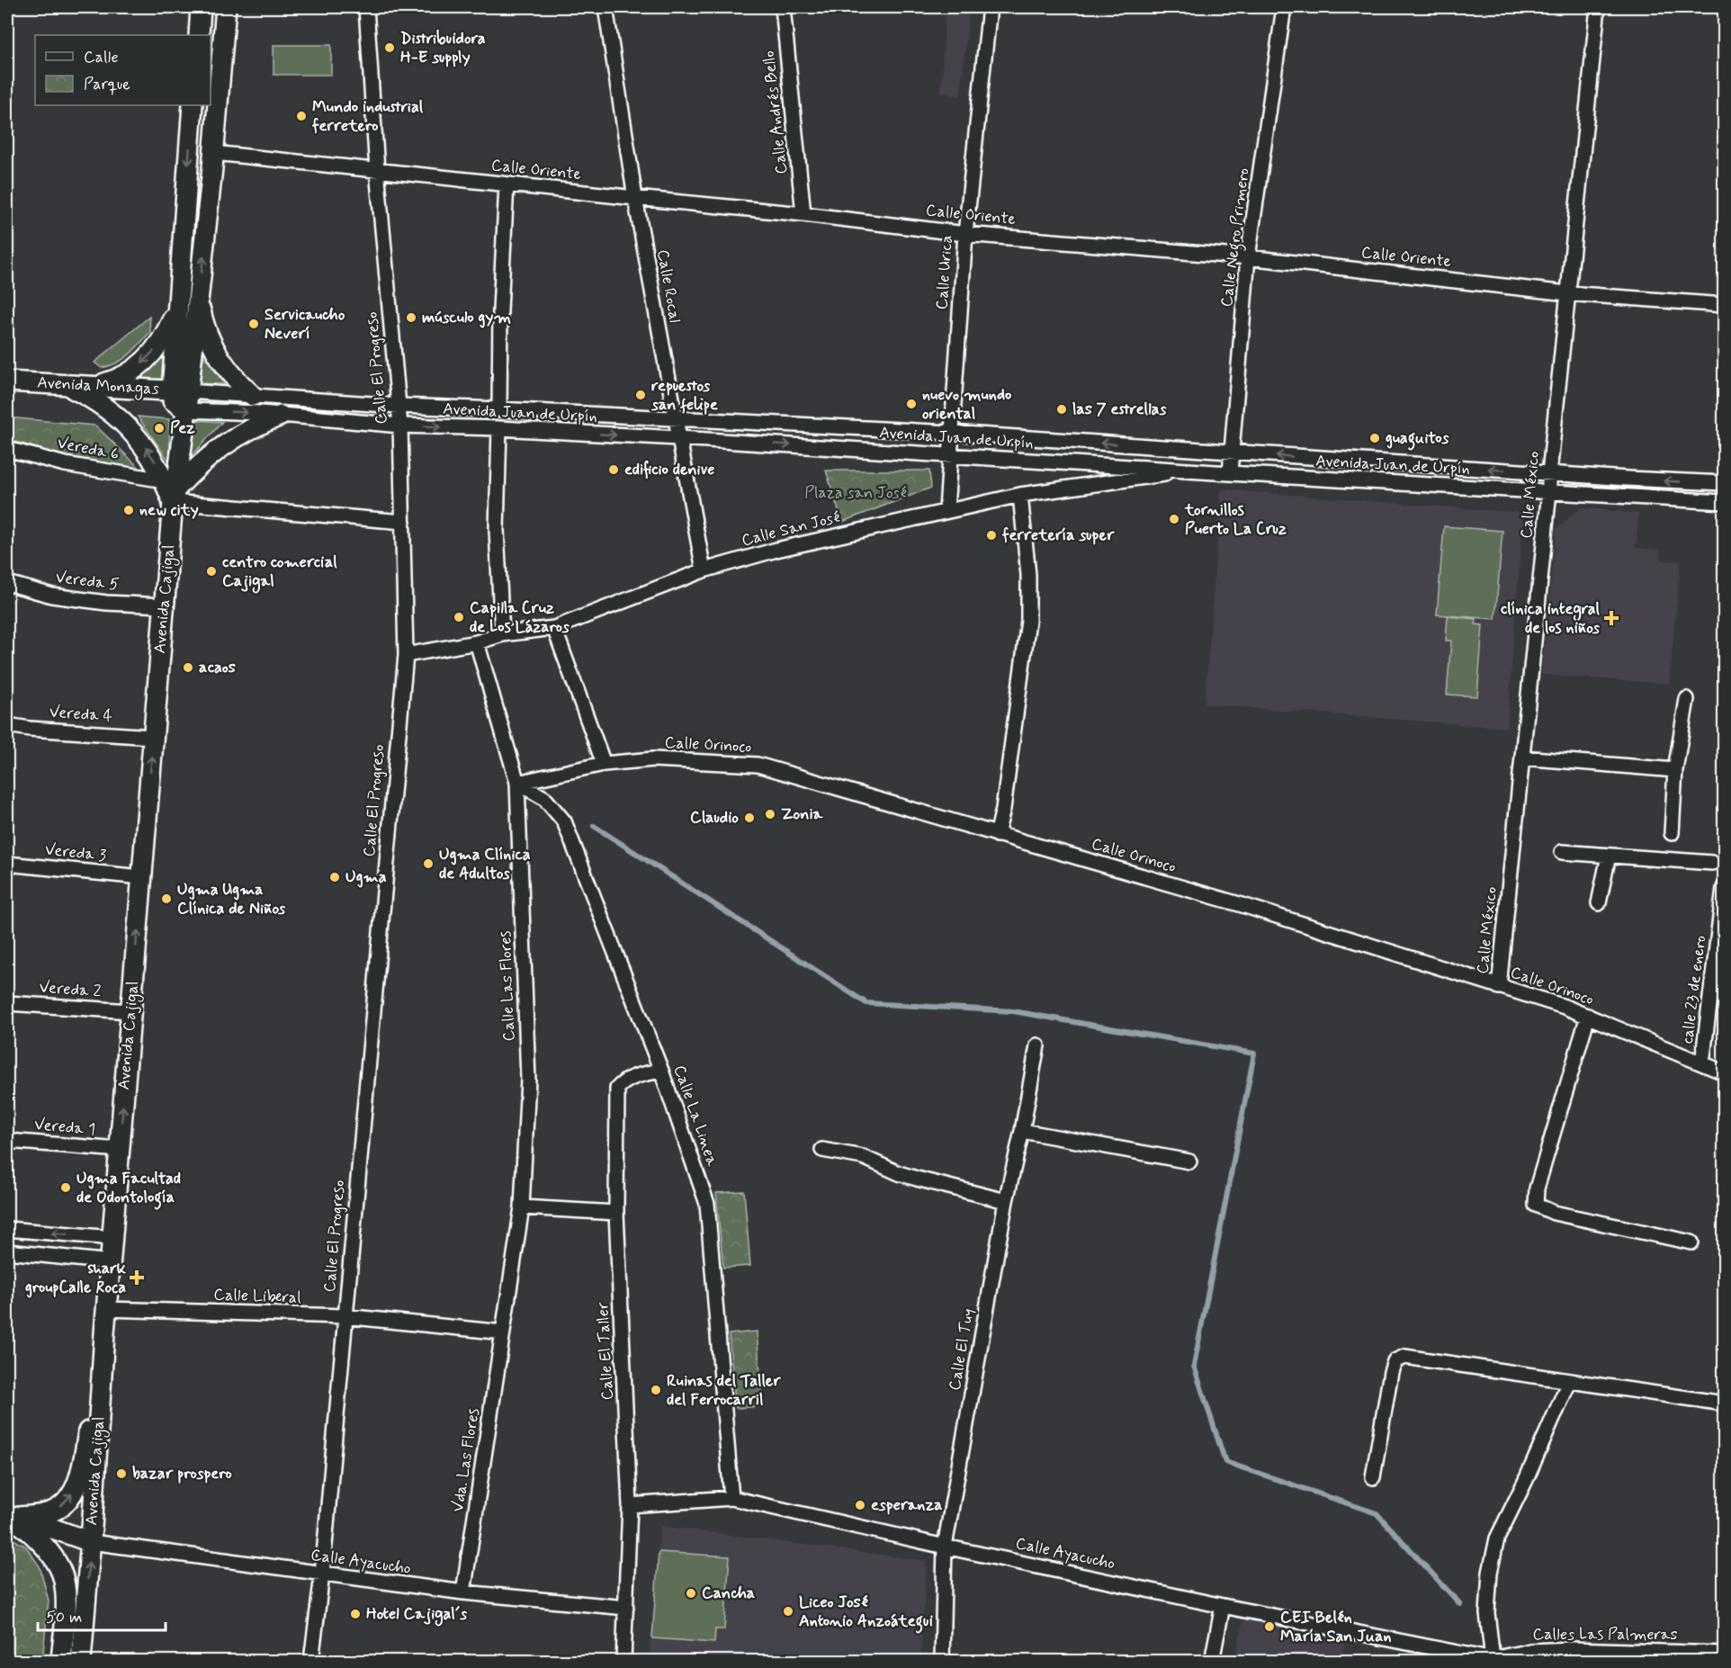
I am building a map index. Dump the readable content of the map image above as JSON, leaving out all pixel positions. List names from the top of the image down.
{
  "streets": {
    "main road": ["Avenida Monagas", "Avenida Cajigal"],
    "street": [
      "Calle Andrés Bello",
      "Calle Oriente",
      "Calle Negro Primero",
      "Calle Urica",
      "Calle Rocal",
      "Calle El Progreso",
      "Avenida Juan de Urpín",
      "Vereda 6",
      "Calle México",
      "Calle San José",
      "Vereda 5",
      "Vereda 4",
      "Calle Orinoco",
      "Vereda 3",
      "Calle Las Flores",
      "Vereda 2",
      "calle 23 de enero",
      "Calle La Linea",
      "Vereda 1",
      "Calle Liberal",
      "Calle El Tuy",
      "Calle El Taller",
      "Vda. Las Flores",
      "Calle Ayacucho",
      "Calles Las Palmeras"
    ]
  },
  "crossings": [
    ["Calle Andrés Bello", "Calle Oriente"],
    ["Calle Oriente", "Calle Negro Primero"],
    ["Calle Oriente", "Calle Urica"],
    ["Calle Oriente", "Calle Rocal"],
    ["Calle Oriente", "Calle El Progreso"],
    ["Calle Oriente", "Calle México"],
    ["Calle Negro Primero", "Avenida Juan de Urpín"],
    ["Calle Urica", "Avenida Juan de Urpín"],
    ["Calle Urica", "Calle San José"],
    ["Calle Rocal", "Avenida Juan de Urpín"],
    ["Calle Rocal", "Calle San José"],
    ["Calle El Progreso", "Avenida Juan de Urpín"],
    ["Calle El Progreso", "Vereda 6"],
    ["Calle El Progreso", "Calle San José"],
    ["Calle El Progreso", "Calle Liberal"],
    ["Calle El Progreso", "Calle Ayacucho"],
    ["Avenida Monagas", "Avenida Juan de Urpín"],
    ["Avenida Monagas", "Avenida Cajigal"],
    ["Avenida Juan de Urpín", "Calle México"],
    ["Avenida Juan de Urpín", "Calle San José"],
    ["Avenida Juan de Urpín", "Avenida Cajigal"],
    ["Vereda 6", "Avenida Cajigal"],
    ["Calle México", "Calle Orinoco"],
    ["Calle San José", "Calle Las Flores"],
    ["Vereda 5", "Avenida Cajigal"],
    ["Avenida Cajigal", "Vereda 4"],
    ["Avenida Cajigal", "Vereda 3"],
    ["Avenida Cajigal", "Vereda 2"],
    ["Avenida Cajigal", "Vereda 1"],
    ["Avenida Cajigal", "Calle Liberal"],
    ["Avenida Cajigal", "Calle Ayacucho"],
    ["Calle Orinoco", "Calle Las Flores"],
    ["Calle Orinoco", "calle 23 de enero"],
    ["Calle Orinoco", "Calle La Linea"],
    ["Calle Las Flores", "Calle La Linea"],
    ["Calle Las Flores", "Calle Liberal"],
    ["Calle Las Flores", "Vda. Las Flores"],
    ["Calle La Linea", "Calle El Taller"],
    ["Calle La Linea", "Calle Ayacucho"],
    ["Calle Liberal", "Vda. Las Flores"],
    ["Calle El Tuy", "Calle Ayacucho"],
    ["Calle El Taller", "Calle Ayacucho"],
    ["Vda. Las Flores", "Calle Ayacucho"],
    ["Calle Ayacucho", "Calles Las Palmeras"]
  ],
  "one_way": ["Avenida Cajigal"],
  "parks": ["Plaza san José"],
  "places": {
    "other": [
      "Distribuidora H-E supply",
      "Mundo industrial ferretero",
      "músculo gym",
      "Servicaucho Neverí",
      "repuestos san felipe",
      "nuevo mundo oriental",
      "las 7 estrellas",
      "Pez",
      "guaguitos",
      "edificio denive",
      "new city",
      "tornillos Puerto La Cruz",
      "ferretería super",
      "centro comercial Cajigal",
      "Capilla Cruz de Los Lázaros",
      "acaos",
      "Zonia",
      "Claudio",
      "Ugma Clínica de Adultos",
      "Ugma",
      "Ugma Ugma Clínica de Niños",
      "Ugma Facultad de Odontología",
      "Ruinas del Taller del Ferrocarril",
      "bazar prospero",
      "esperanza",
      "Cancha",
      "Liceo José Antonio Anzoátegui",
      "Hotel Cajigal´s",
      "CEI Belén María San Juan"
    ],
    "health": ["clínica integral de los niños", "shark groupCalle Roca"]
  },
  "legend": ["Calle", "Parque"],
  "scale_bar": "50 m"
}
